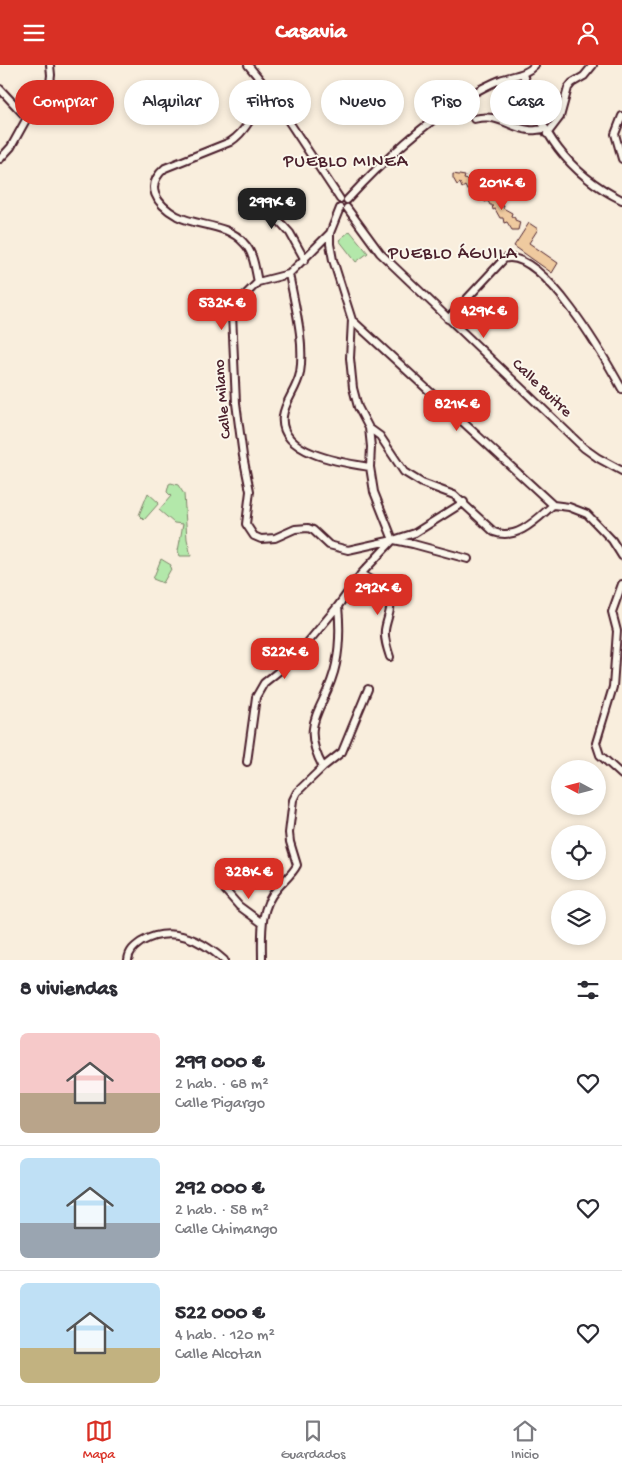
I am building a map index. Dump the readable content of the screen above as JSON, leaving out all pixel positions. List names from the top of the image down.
{
  "streets": {
    "street": ["Calle Buitre", "Calle Milano"]
  },
  "districts": ["PUEBLO MINEA", "PUEBLO ÁGUILA"],
  "north": "left",
  "page": {
    "header": "Casavia",
    "chip": [
      "Comprar",
      "Alquilar",
      "Filtros",
      "Nuevo",
      "Piso",
      "Casa"
    ],
    "price": [
      "201K €",
      "299K €",
      "532K €",
      "429K €",
      "821K €",
      "292K €",
      "522K €",
      "328K €"
    ],
    "heading": "8 viviendas",
    "list": [
      {
        "name": "299 000 €",
        "note": "2 hab. · 68 m² · Calle Pigargo"
      },
      {
        "name": "292 000 €",
        "note": "2 hab. · 58 m² · Calle Chimango"
      },
      {
        "name": "522 000 €",
        "note": "4 hab. · 120 m² · Calle Alcotan"
      }
    ],
    "tabs": ["Mapa", "Guardados", "Inicio"]
  }
}
